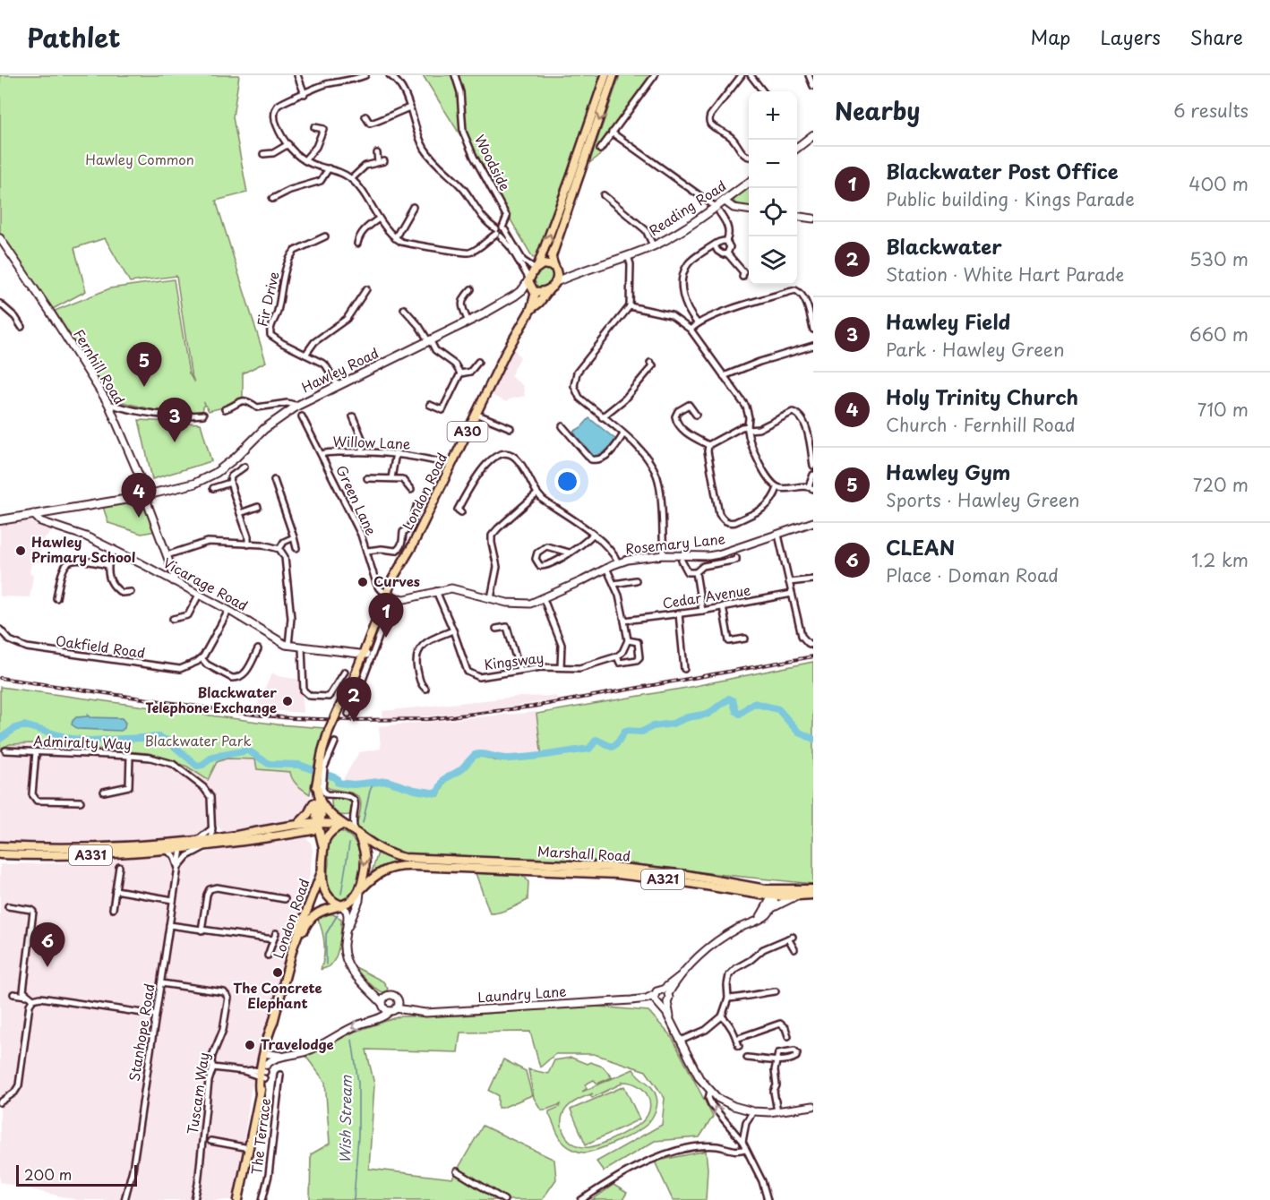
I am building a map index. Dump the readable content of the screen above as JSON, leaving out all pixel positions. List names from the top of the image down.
{
  "streets": {
    "main road": [
      "Reading Road",
      "Hawley Road",
      "A30",
      "London Road",
      "Marshall Road",
      "A331",
      "A321"
    ],
    "street": [
      "Woodside",
      "Fir Drive",
      "Fernhill Road",
      "Willow Lane",
      "Green Lane",
      "Rosemary Lane",
      "Vicarage Road",
      "Cedar Avenue",
      "Oakfield Road",
      "Kingsway",
      "Admiralty Way",
      "Laundry Lane",
      "Stanhope Road",
      "Tuscam Way",
      "The Terrace"
    ]
  },
  "crossings": [
    ["Woodside", "Reading Road"],
    ["Woodside", "Hawley Road"],
    ["Woodside", "A30"],
    ["Woodside", "London Road"],
    ["Reading Road", "Hawley Road"],
    ["Reading Road", "A30"],
    ["Reading Road", "London Road"],
    ["Fir Drive", "Hawley Road"],
    ["Fernhill Road", "Hawley Road"],
    ["Fernhill Road", "Vicarage Road"],
    ["Hawley Road", "A30"],
    ["Hawley Road", "London Road"],
    ["Hawley Road", "Vicarage Road"],
    ["A30", "London Road"],
    ["Willow Lane", "London Road"],
    ["Willow Lane", "Green Lane"],
    ["London Road", "Green Lane"],
    ["London Road", "Rosemary Lane"],
    ["London Road", "Vicarage Road"],
    ["London Road", "Marshall Road"],
    ["London Road", "A331"],
    ["Green Lane", "Rosemary Lane"],
    ["Rosemary Lane", "Kingsway"],
    ["Cedar Avenue", "Kingsway"],
    ["Admiralty Way", "A331"],
    ["Marshall Road", "A331"],
    ["A331", "Stanhope Road"],
    ["Stanhope Road", "Tuscam Way"]
  ],
  "water": ["Wish Stream"],
  "parks": ["Hawley Common", "Blackwater Park"],
  "places": [
    "Hawley Primary School",
    "Curves",
    "Blackwater Telephone Exchange",
    "The Concrete Elephant",
    "Travelodge"
  ],
  "scale_bar": "200 m",
  "page": {
    "header": "Pathlet",
    "nav": ["Map", "Layers", "Share"],
    "heading": ["Nearby", "6 results"],
    "map_buttons": ["+", "−"],
    "list": [
      {
        "mark": "1",
        "name": "Blackwater Post Office",
        "note": "Public building · Kings Parade",
        "value": "400 m"
      },
      {
        "mark": "2",
        "name": "Blackwater",
        "note": "Station · White Hart Parade",
        "value": "530 m"
      },
      {
        "mark": "3",
        "name": "Hawley Field",
        "note": "Park · Hawley Green",
        "value": "660 m"
      },
      {
        "mark": "4",
        "name": "Holy Trinity Church",
        "note": "Church · Fernhill Road",
        "value": "710 m"
      },
      {
        "mark": "5",
        "name": "Hawley Gym",
        "note": "Sports · Hawley Green",
        "value": "720 m"
      },
      {
        "mark": "6",
        "name": "CLEAN",
        "note": "Place · Doman Road",
        "value": "1.2 km"
      }
    ],
    "pins": [
      "5",
      "3",
      "4",
      "1",
      "2",
      "6"
    ],
    "scale": "200 m"
  }
}
